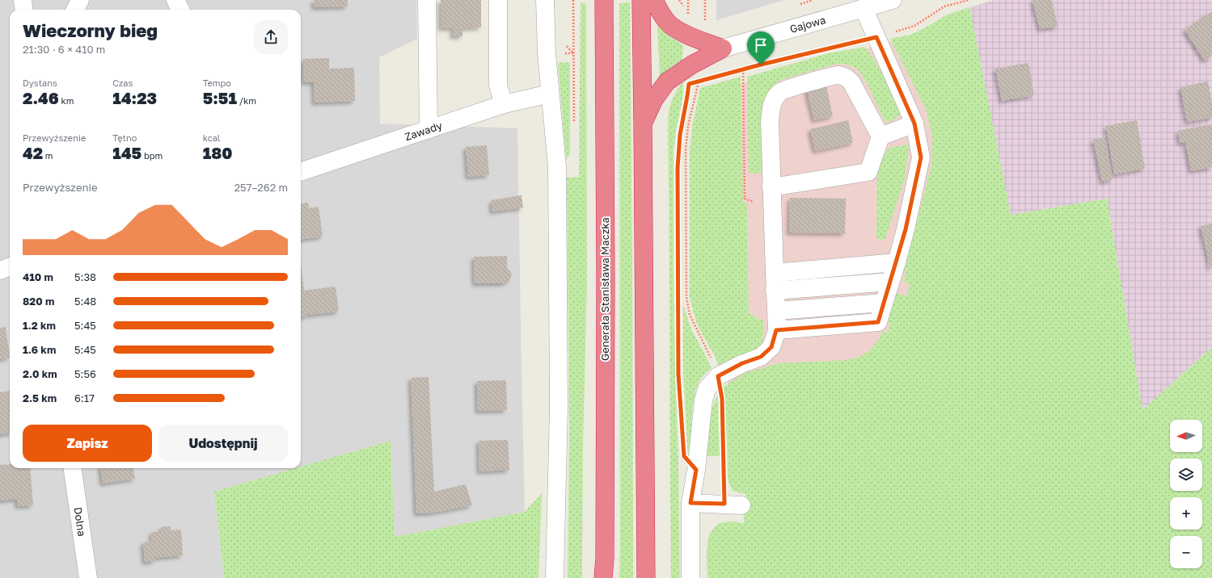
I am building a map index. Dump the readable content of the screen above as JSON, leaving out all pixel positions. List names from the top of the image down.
{
  "streets": {
    "highway": ["Generała Stanisława Maczka"],
    "street": ["Gajowa", "Zawady", "Dolna"]
  },
  "north": "left",
  "page": {
    "heading": ["Wieczorny bieg", "21:30 · 6 × 410 m"],
    "stats": [
      ["Dystans", "2.46 km"],
      ["Czas", "14:23"],
      ["Tempo", "5:51 /km"],
      ["Przewyższenie", "42 m"],
      ["Tętno", "145 bpm"],
      ["kcal", "180"]
    ],
    "chart": ["Przewyższenie", "257–262 m"],
    "list": [
      {
        "name": "410 m",
        "note": "5:38"
      },
      {
        "name": "820 m",
        "note": "5:48"
      },
      {
        "name": "1.2 km",
        "note": "5:45"
      },
      {
        "name": "1.6 km",
        "note": "5:45"
      },
      {
        "name": "2.0 km",
        "note": "5:56"
      },
      {
        "name": "2.5 km",
        "note": "6:17"
      }
    ],
    "buttons": ["Zapisz", "Udostępnij"],
    "map_buttons": ["+", "−"]
  }
}
